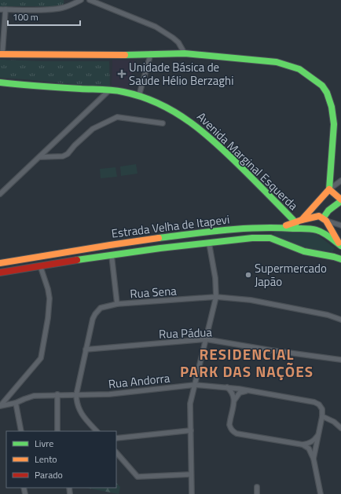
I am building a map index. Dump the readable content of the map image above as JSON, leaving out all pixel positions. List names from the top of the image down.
{
  "streets": {
    "main road": ["Avenida Marginal Esquerda", "Estrada Velha de Itapevi"],
    "street": ["Rua Sena", "Rua Pádua", "Rua Andorra"]
  },
  "crossings": [
    ["Rua Sena", "Rua Pádua"],
    ["Rua Sena", "Rua Andorra"]
  ],
  "districts": ["RESIDENCIAL PARK DAS NAÇÕES"],
  "places": {
    "health": ["Unidade Básica de Saúde Hélio Berzaghi"],
    "other": ["Supermercado Japão"]
  },
  "legend": ["Livre", "Lento", "Parado"],
  "scale_bar": "100 m"
}
